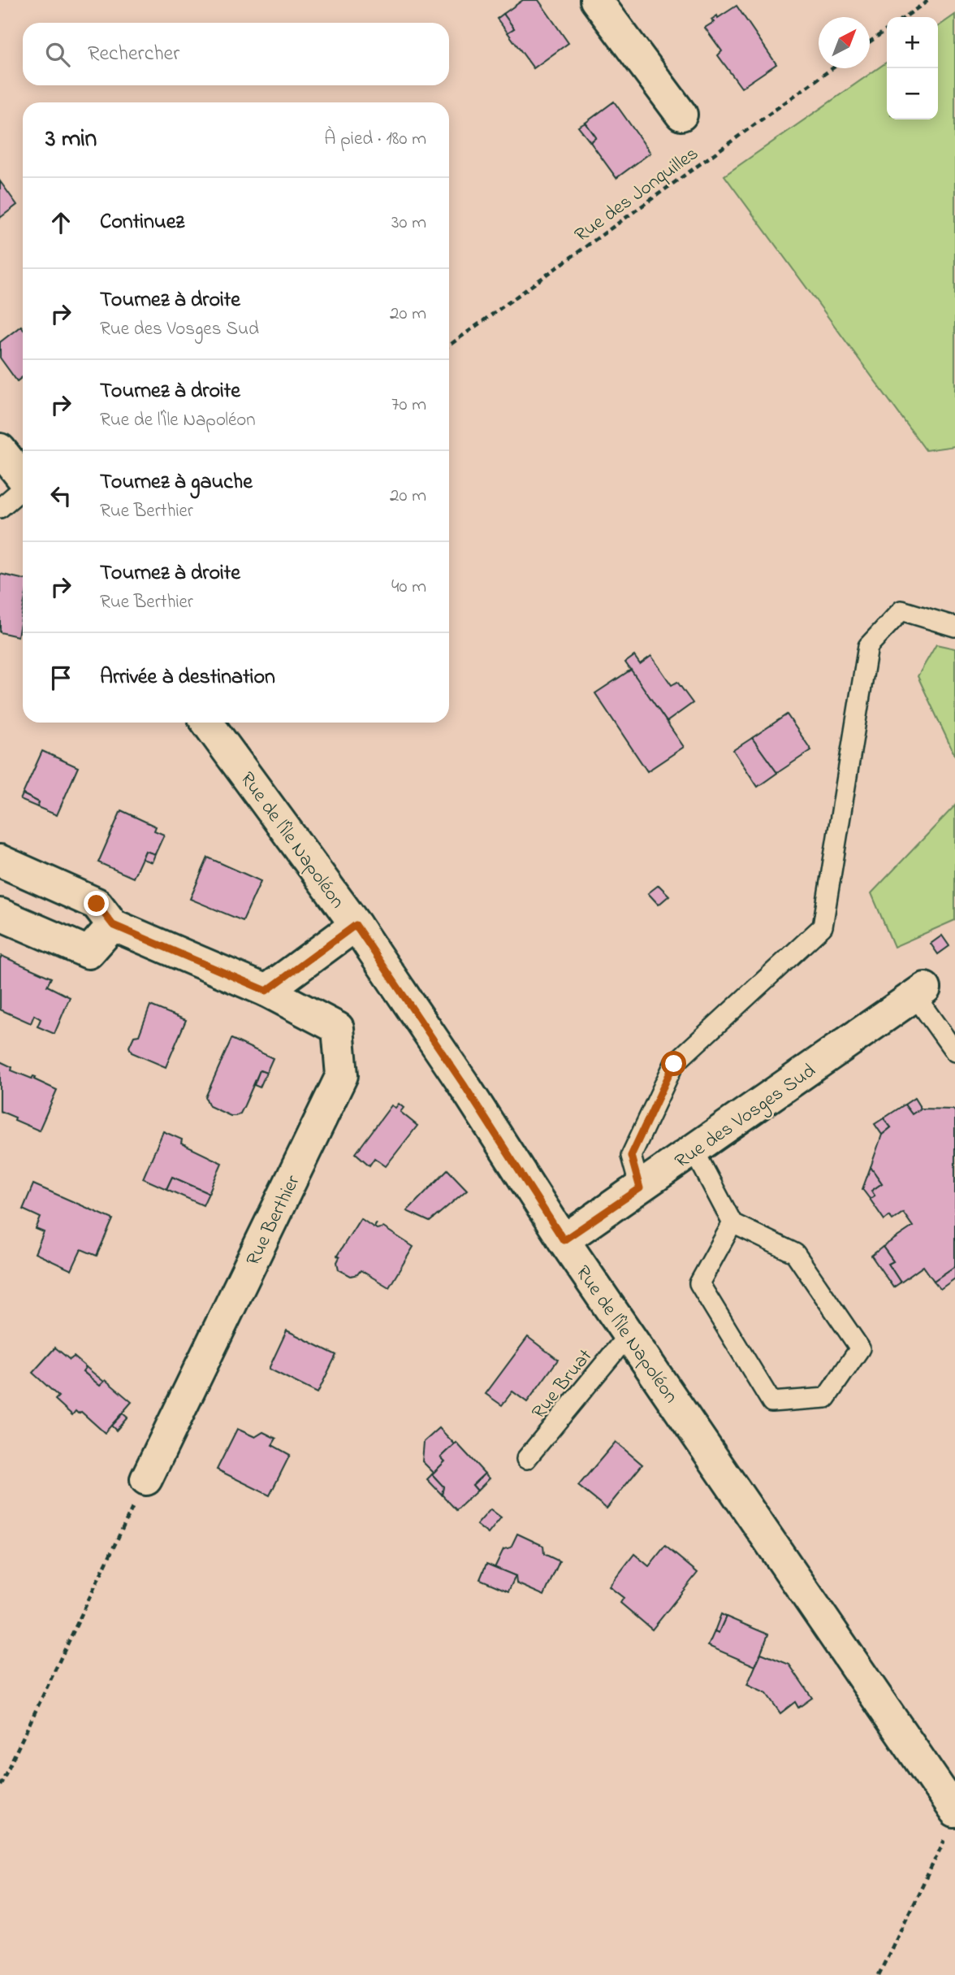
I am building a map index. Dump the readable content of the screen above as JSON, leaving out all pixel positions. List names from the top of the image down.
{
  "streets": {
    "street": ["Rue de l'Île Napoléon", "Rue des Vosges Sud", "Rue Berthier"],
    "lane": ["Rue Bruat"],
    "path": ["Rue des Jonquilles"]
  },
  "crossings": [
    ["Rue de l'Île Napoléon", "Rue des Vosges Sud"],
    ["Rue de l'Île Napoléon", "Rue Bruat"]
  ],
  "north": "top right",
  "page": {
    "map_buttons": ["+", "−"],
    "search": "Rechercher",
    "heading": ["3 min", "À pied · 180 m"],
    "list": [
      ["Continuez", "30 m"],
      ["Tournez à droite", "Rue des Vosges Sud", "20 m"],
      ["Tournez à droite", "Rue de l'Île Napoléon", "70 m"],
      ["Tournez à gauche", "Rue Berthier", "20 m"],
      ["Tournez à droite", "Rue Berthier", "40 m"],
      "Arrivée à destination"
    ]
  }
}
